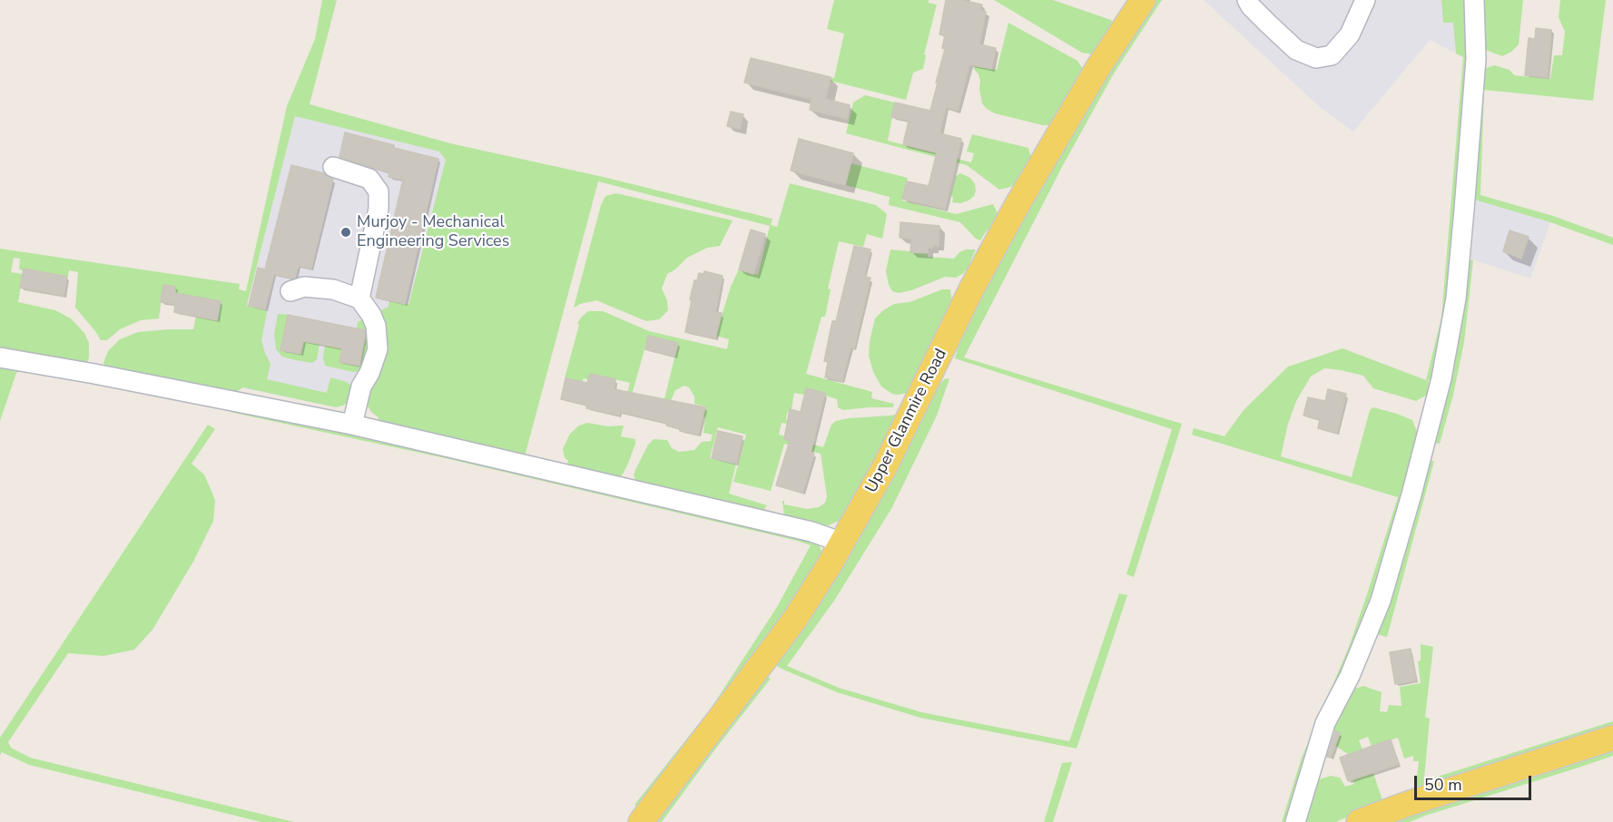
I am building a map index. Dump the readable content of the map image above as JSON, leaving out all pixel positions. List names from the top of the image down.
{
  "streets": {
    "main road": ["Upper Glanmire Road"]
  },
  "places": ["Murjoy - Mechanical Engineering Services"],
  "scale_bar": "50 m"
}
